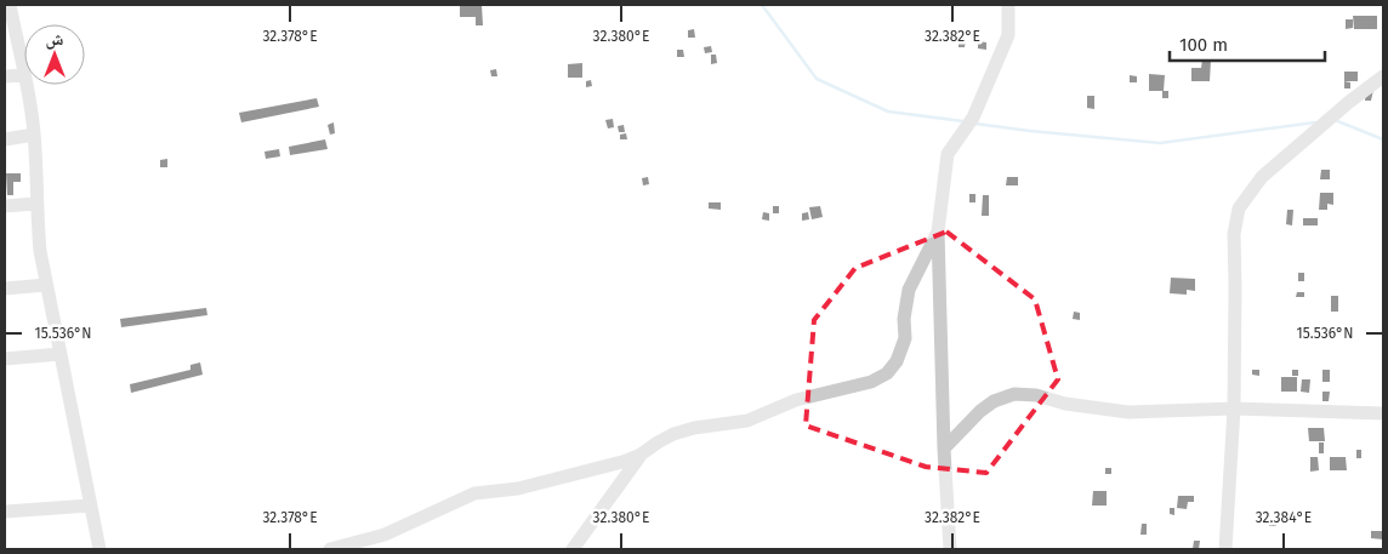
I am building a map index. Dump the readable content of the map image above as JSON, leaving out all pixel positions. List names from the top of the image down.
{
  "scale_bar": "100 m",
  "north": "top",
  "coordinates": [
    "32.378°E",
    "32.380°E",
    "32.382°E",
    "15.536°N",
    "32.384°E"
  ]
}
